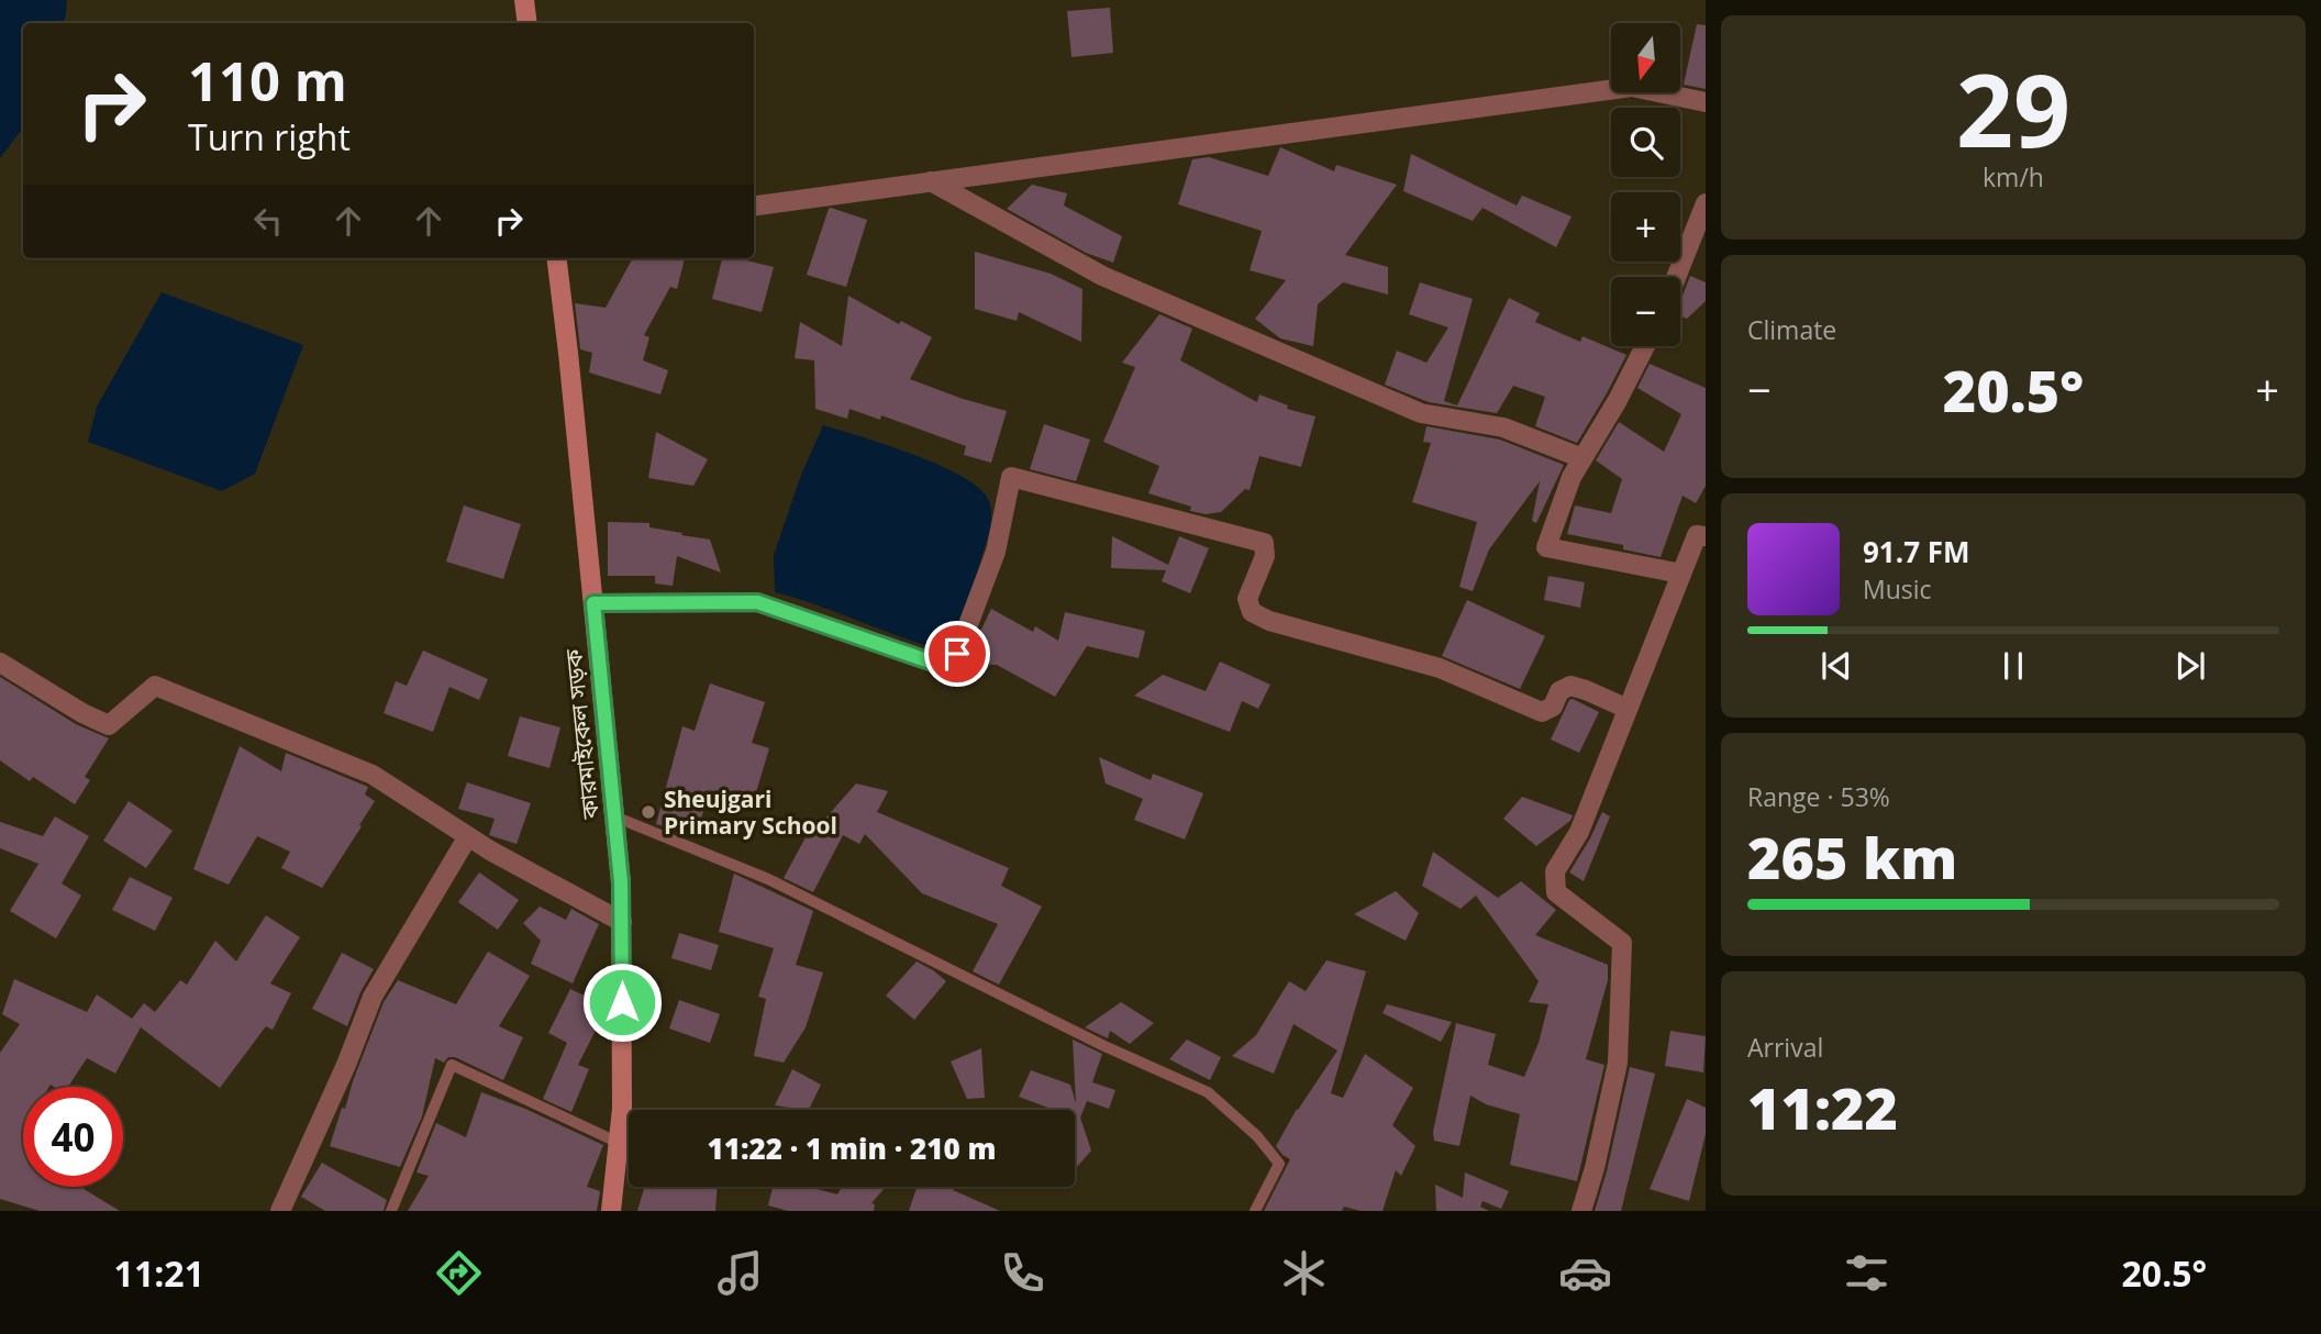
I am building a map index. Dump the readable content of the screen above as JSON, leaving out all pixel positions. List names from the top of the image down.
{
  "streets": {
    "street": ["কারমাইকেল সড়ক"]
  },
  "places": ["Sheujgari Primary School"],
  "north": "bottom",
  "page": {
    "tile": [
      ["29", "km/h"],
      "Climate",
      ["Range · 53%", "265 km"],
      ["Arrival", "11:22"]
    ],
    "map_buttons": ["+", "−"],
    "turn": ["110 m", "Turn right"],
    "heat": ["−", "20.5°", "+"],
    "song": ["91.7 FM", "Music"],
    "limit": "40",
    "trip": "11:22 · 1 min · 210 m",
    "tabs": ["11:21", "20.5°"]
  }
}
